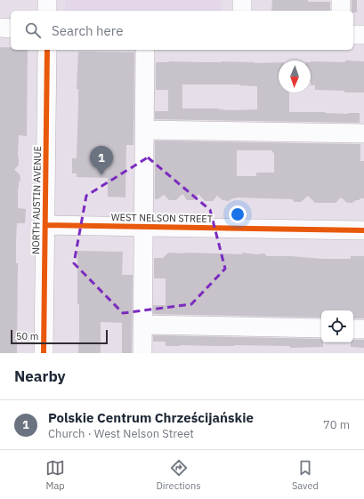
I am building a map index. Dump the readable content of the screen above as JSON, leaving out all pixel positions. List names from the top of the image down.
{
  "streets": {
    "street": ["NORTH AUSTIN AVENUE", "WEST NELSON STREET"]
  },
  "crossings": [
    ["NORTH AUSTIN AVENUE", "WEST NELSON STREET"]
  ],
  "scale_bar": "50 m",
  "north": "bottom",
  "page": {
    "search": "Search here",
    "pins": "1",
    "scale": "50 m",
    "heading": "Nearby",
    "list": [
      {
        "mark": "1",
        "name": "Polskie Centrum Chrześcijańskie",
        "note": "Church · West Nelson Street",
        "value": "70 m"
      }
    ],
    "nav": ["Map", "Directions", "Saved"]
  }
}
